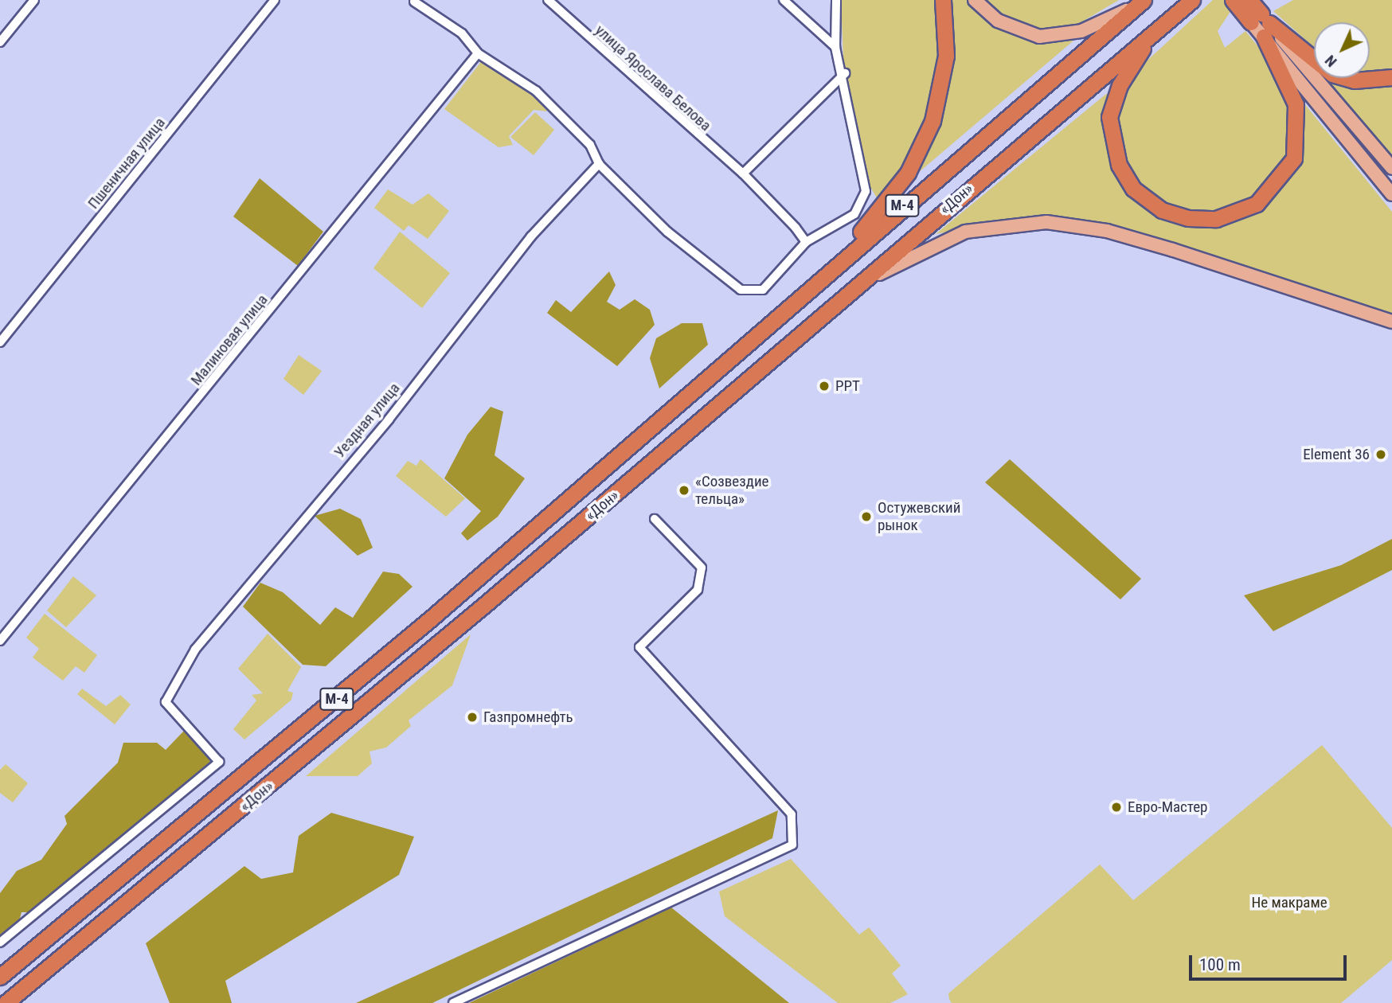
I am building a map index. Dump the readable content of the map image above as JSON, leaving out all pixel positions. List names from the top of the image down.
{
  "streets": {
    "highway": ["«Дон»", "М-4"],
    "street": [
      "улица Ярослава Белова",
      "Пшеничная улица",
      "Малиновая улица",
      "Уездная улица"
    ]
  },
  "parks": ["Не макраме"],
  "places": [
    "РРТ",
    "Element 36",
    "«Созвездие тельца»",
    "Остужевский рынок",
    "Газпромнефть",
    "Евро-Мастер"
  ],
  "scale_bar": "100 m",
  "north": "bottom left"
}
